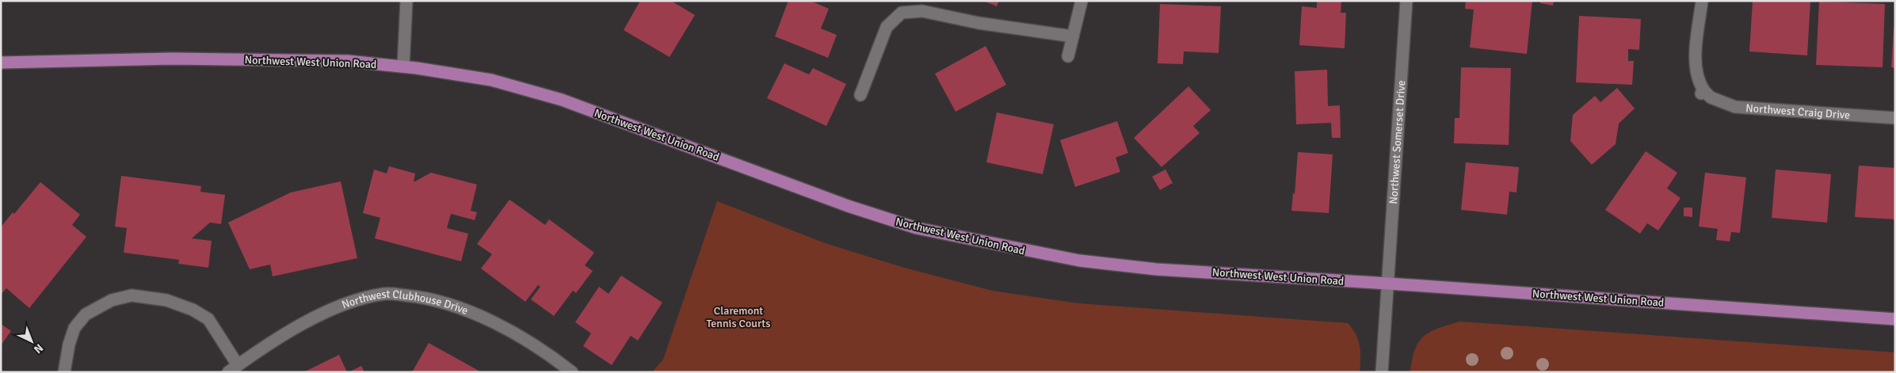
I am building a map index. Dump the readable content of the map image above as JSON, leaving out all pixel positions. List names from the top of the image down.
{
  "streets": {
    "main road": ["Northwest West Union Road"],
    "street": ["Northwest Craig Drive", "Northwest Somerset Drive", "Northwest Clubhouse Drive"]
  },
  "crossings": [
    ["Northwest West Union Road", "Northwest Somerset Drive"]
  ],
  "parks": ["Claremont Tennis Courts"],
  "north": "bottom right"
}
